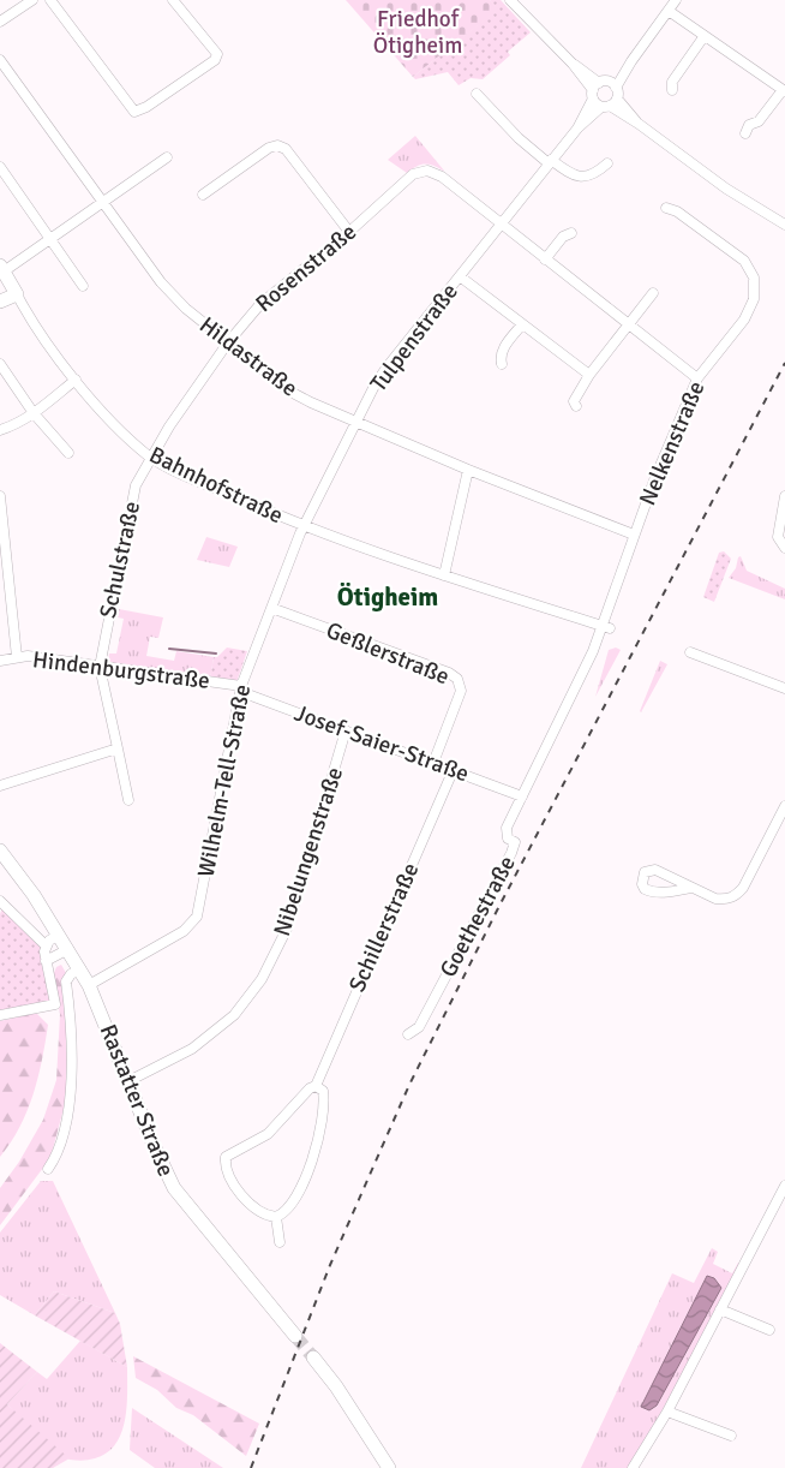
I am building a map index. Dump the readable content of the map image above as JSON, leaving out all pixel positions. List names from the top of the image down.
{
  "streets": {
    "street": [
      "Rosenstraße",
      "Tulpenstraße",
      "Hildastraße",
      "Nelkenstraße",
      "Bahnhofstraße",
      "Schulstraße",
      "Geßlerstraße",
      "Hindenburgstraße",
      "Josef-Saier-Straße",
      "Wilhelm-Tell-Straße",
      "Nibelungenstraße",
      "Goethestraße",
      "Schillerstraße",
      "Rastatter Straße"
    ]
  },
  "crossings": [
    ["Rosenstraße", "Tulpenstraße"],
    ["Rosenstraße", "Hildastraße"],
    ["Rosenstraße", "Bahnhofstraße"],
    ["Rosenstraße", "Schulstraße"],
    ["Tulpenstraße", "Hildastraße"],
    ["Tulpenstraße", "Bahnhofstraße"],
    ["Tulpenstraße", "Wilhelm-Tell-Straße"],
    ["Hildastraße", "Nelkenstraße"],
    ["Nelkenstraße", "Bahnhofstraße"],
    ["Bahnhofstraße", "Schulstraße"],
    ["Bahnhofstraße", "Wilhelm-Tell-Straße"],
    ["Schulstraße", "Hindenburgstraße"],
    ["Geßlerstraße", "Josef-Saier-Straße"],
    ["Geßlerstraße", "Wilhelm-Tell-Straße"],
    ["Hindenburgstraße", "Josef-Saier-Straße"],
    ["Hindenburgstraße", "Wilhelm-Tell-Straße"],
    ["Josef-Saier-Straße", "Wilhelm-Tell-Straße"],
    ["Josef-Saier-Straße", "Nibelungenstraße"],
    ["Josef-Saier-Straße", "Goethestraße"],
    ["Josef-Saier-Straße", "Schillerstraße"],
    ["Wilhelm-Tell-Straße", "Rastatter Straße"],
    ["Nibelungenstraße", "Rastatter Straße"]
  ],
  "districts": ["Ötigheim"],
  "parks": ["Friedhof Ötigheim"]
}
